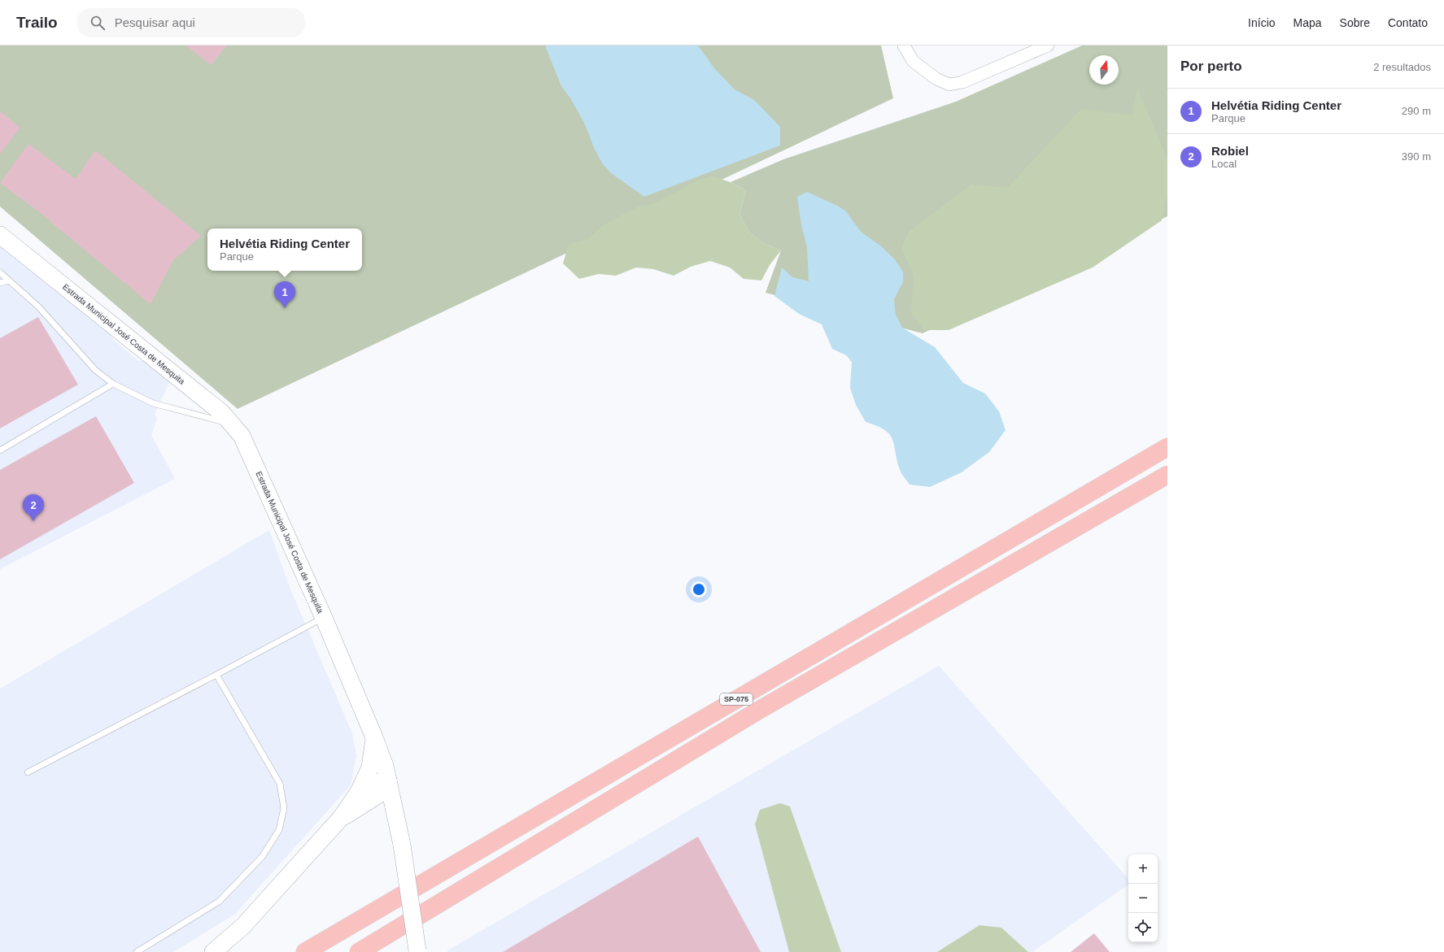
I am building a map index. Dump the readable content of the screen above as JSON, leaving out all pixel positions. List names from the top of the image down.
{
  "streets": {
    "highway": ["SP-075"],
    "main road": ["Estrada Municipal José Costa de Mesquita"]
  },
  "north": "top",
  "page": {
    "header": "Trailo",
    "search": "Pesquisar aqui",
    "nav": [
      "Início",
      "Mapa",
      "Sobre",
      "Contato"
    ],
    "heading": ["Por perto", "2 resultados"],
    "list": [
      {
        "mark": "1",
        "name": "Helvétia Riding Center",
        "note": "Parque",
        "value": "290 m"
      },
      {
        "mark": "2",
        "name": "Robiel",
        "note": "Local",
        "value": "390 m"
      }
    ],
    "popup": ["Helvétia Riding Center", "Parque"],
    "pins": ["1", "2"],
    "map_buttons": ["+", "−"]
  }
}
